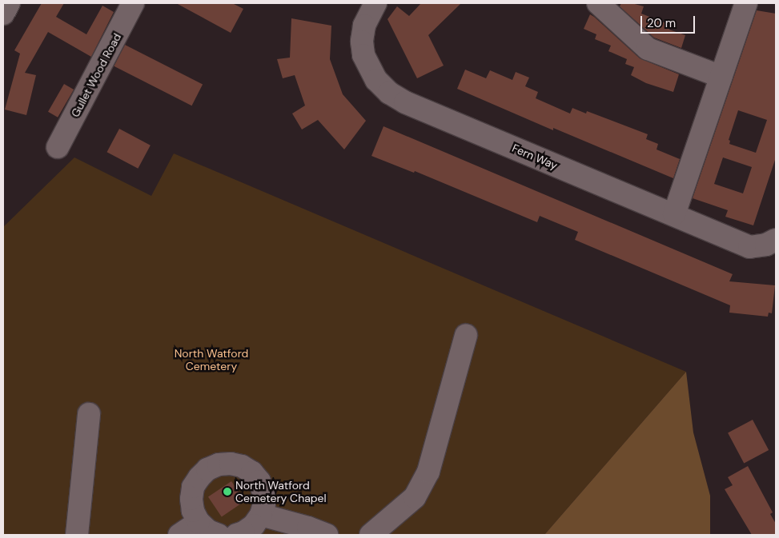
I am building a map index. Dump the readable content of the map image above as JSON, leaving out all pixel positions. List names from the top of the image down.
{
  "streets": {
    "street": ["Gullet Wood Road", "Fern Way"]
  },
  "parks": ["North Watford Cemetery"],
  "places": ["North Watford Cemetery Chapel"],
  "scale_bar": "20 m"
}
